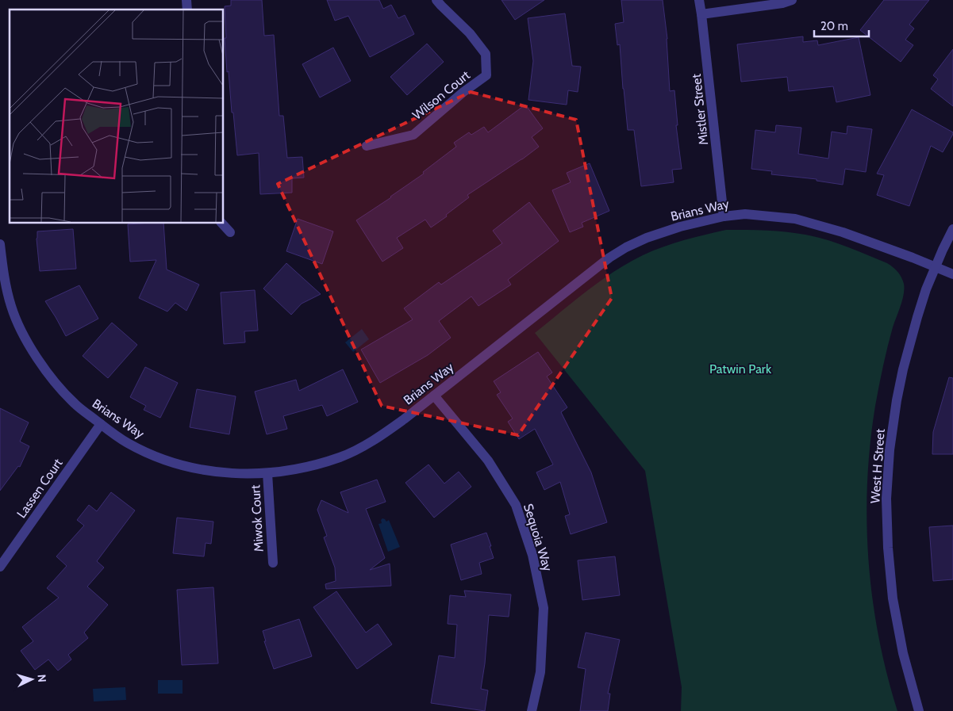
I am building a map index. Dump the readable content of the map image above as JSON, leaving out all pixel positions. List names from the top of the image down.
{
  "streets": {
    "street": [
      "Wilson Court",
      "Mistler Street",
      "Brians Way",
      "West H Street",
      "Lassen Court",
      "Miwok Court",
      "Sequoia Way"
    ]
  },
  "crossings": [
    ["Mistler Street", "Brians Way"],
    ["Brians Way", "West H Street"],
    ["Brians Way", "Lassen Court"],
    ["Brians Way", "Miwok Court"],
    ["Brians Way", "Sequoia Way"]
  ],
  "parks": ["Patwin Park"],
  "scale_bar": "20 m",
  "north": "right"
}
